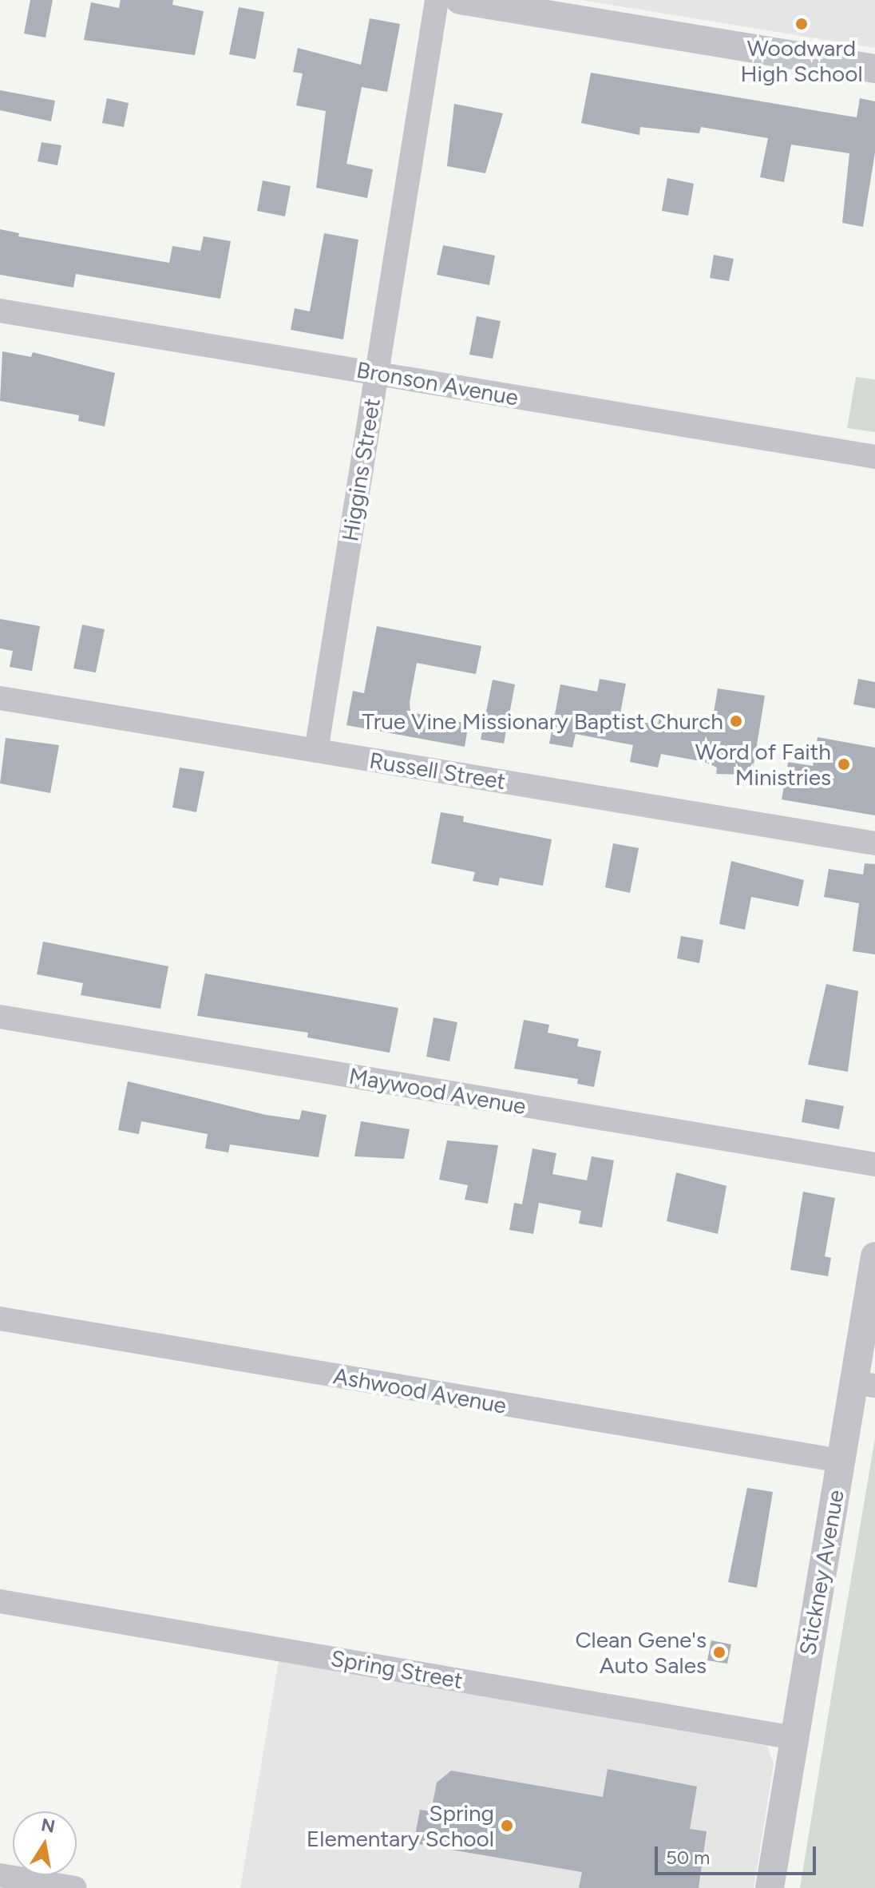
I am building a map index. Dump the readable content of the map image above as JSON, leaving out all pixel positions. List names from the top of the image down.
{
  "streets": {
    "street": [
      "Bronson Avenue",
      "Higgins Street",
      "Russell Street",
      "Maywood Avenue",
      "Ashwood Avenue",
      "Stickney Avenue",
      "Spring Street"
    ]
  },
  "crossings": [
    ["Bronson Avenue", "Higgins Street"],
    ["Higgins Street", "Russell Street"],
    ["Ashwood Avenue", "Stickney Avenue"],
    ["Stickney Avenue", "Spring Street"]
  ],
  "places": [
    "Woodward High School",
    "True Vine Missionary Baptist Church",
    "Word of Faith Ministries",
    "Clean Gene's Auto Sales",
    "Spring Elementary School"
  ],
  "scale_bar": "50 m",
  "north": "top"
}
